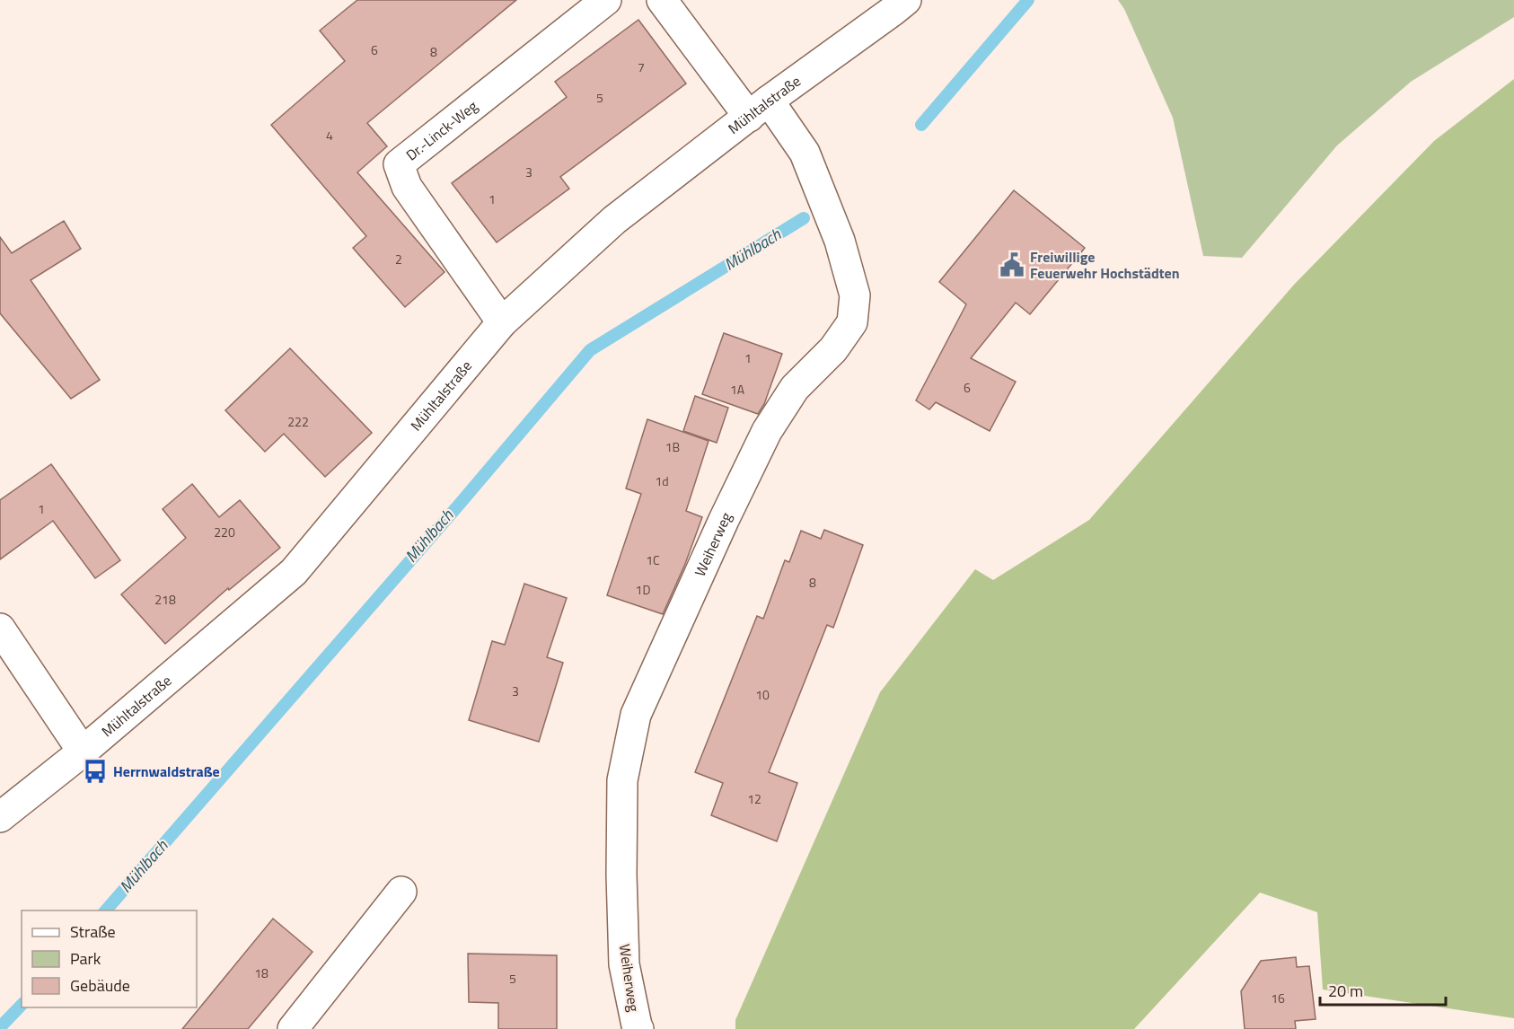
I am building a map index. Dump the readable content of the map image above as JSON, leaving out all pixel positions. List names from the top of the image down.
{
  "streets": {
    "street": ["Mühltalstraße", "Dr.-Linck-Weg", "Weiherweg"]
  },
  "crossings": [
    ["Mühltalstraße", "Dr.-Linck-Weg"],
    ["Mühltalstraße", "Weiherweg"]
  ],
  "water": ["Mühlbach"],
  "places": {
    "public building": ["Freiwillige Feuerwehr Hochstädten"],
    "bus stop": ["Herrnwaldstraße"]
  },
  "house_numbers": [
    "6",
    "8",
    "7",
    "5",
    "4",
    "3",
    "1",
    "2",
    "1",
    "6",
    "1A",
    "222",
    "1B",
    "1d",
    "1",
    "220",
    "1C",
    "8",
    "1D",
    "218",
    "3",
    "10",
    "12",
    "18",
    "5",
    "16"
  ],
  "legend": ["Straße", "Park", "Gebäude"],
  "scale_bar": "20 m"
}
